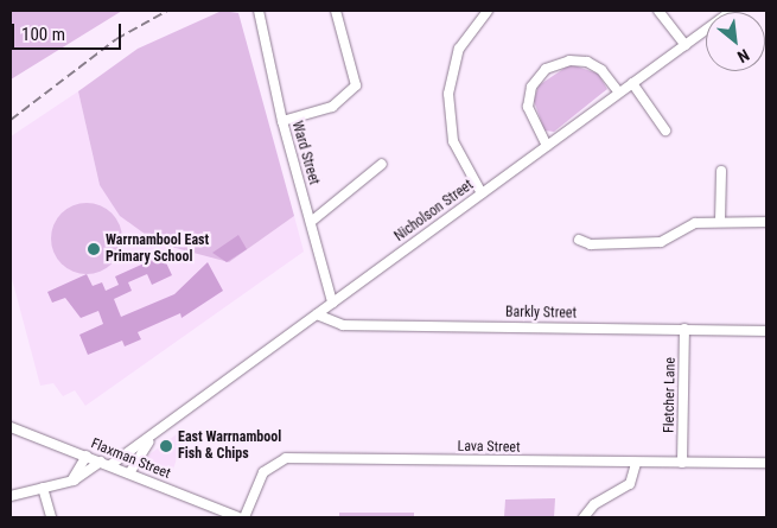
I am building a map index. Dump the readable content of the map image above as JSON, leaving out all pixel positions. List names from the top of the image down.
{
  "streets": {
    "street": [
      "Ward Street",
      "Nicholson Street",
      "Barkly Street",
      "Fletcher Lane",
      "Lava Street",
      "Flaxman Street"
    ]
  },
  "crossings": [
    ["Ward Street", "Nicholson Street"],
    ["Nicholson Street", "Barkly Street"],
    ["Nicholson Street", "Flaxman Street"],
    ["Barkly Street", "Fletcher Lane"],
    ["Fletcher Lane", "Lava Street"]
  ],
  "places": ["Warrnambool East Primary School", "East Warrnambool Fish & Chips"],
  "scale_bar": "100 m",
  "north": "bottom right"
}
